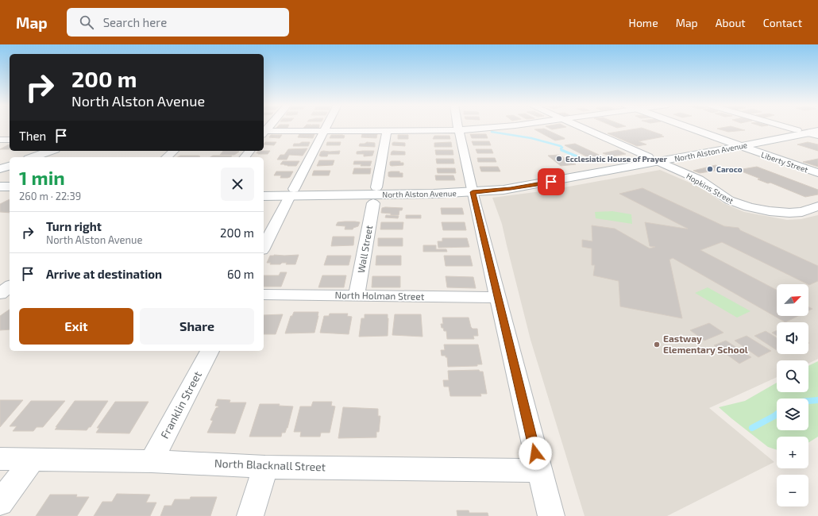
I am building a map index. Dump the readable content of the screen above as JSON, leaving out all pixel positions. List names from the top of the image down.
{
  "streets": {
    "main road": ["North Alston Avenue", "Liberty Street"],
    "street": [
      "Hopkins Street",
      "Wall Street",
      "North Holman Street",
      "Franklin Street",
      "North Blacknall Street"
    ]
  },
  "crossings": [
    ["North Alston Avenue", "Liberty Street"],
    ["North Alston Avenue", "Hopkins Street"],
    ["Wall Street", "North Holman Street"],
    ["Franklin Street", "North Blacknall Street"]
  ],
  "places": ["Ecclesiatic House of Prayer", "Caroco", "Eastway Elementary School"],
  "north": "top right",
  "page": {
    "header": "Map",
    "search": "Search here",
    "nav": [
      "Home",
      "Map",
      "About",
      "Contact"
    ],
    "turn": ["200 m", "North Alston Avenue"],
    "then": "Then",
    "heading": ["1 min", "260 m · 22:39"],
    "list": [
      {
        "name": "Turn right",
        "note": "North Alston Avenue",
        "value": "200 m"
      },
      {
        "name": "Arrive at destination",
        "value": "60 m"
      }
    ],
    "map_buttons": ["+", "−"],
    "buttons": ["Exit", "Share"]
  }
}
